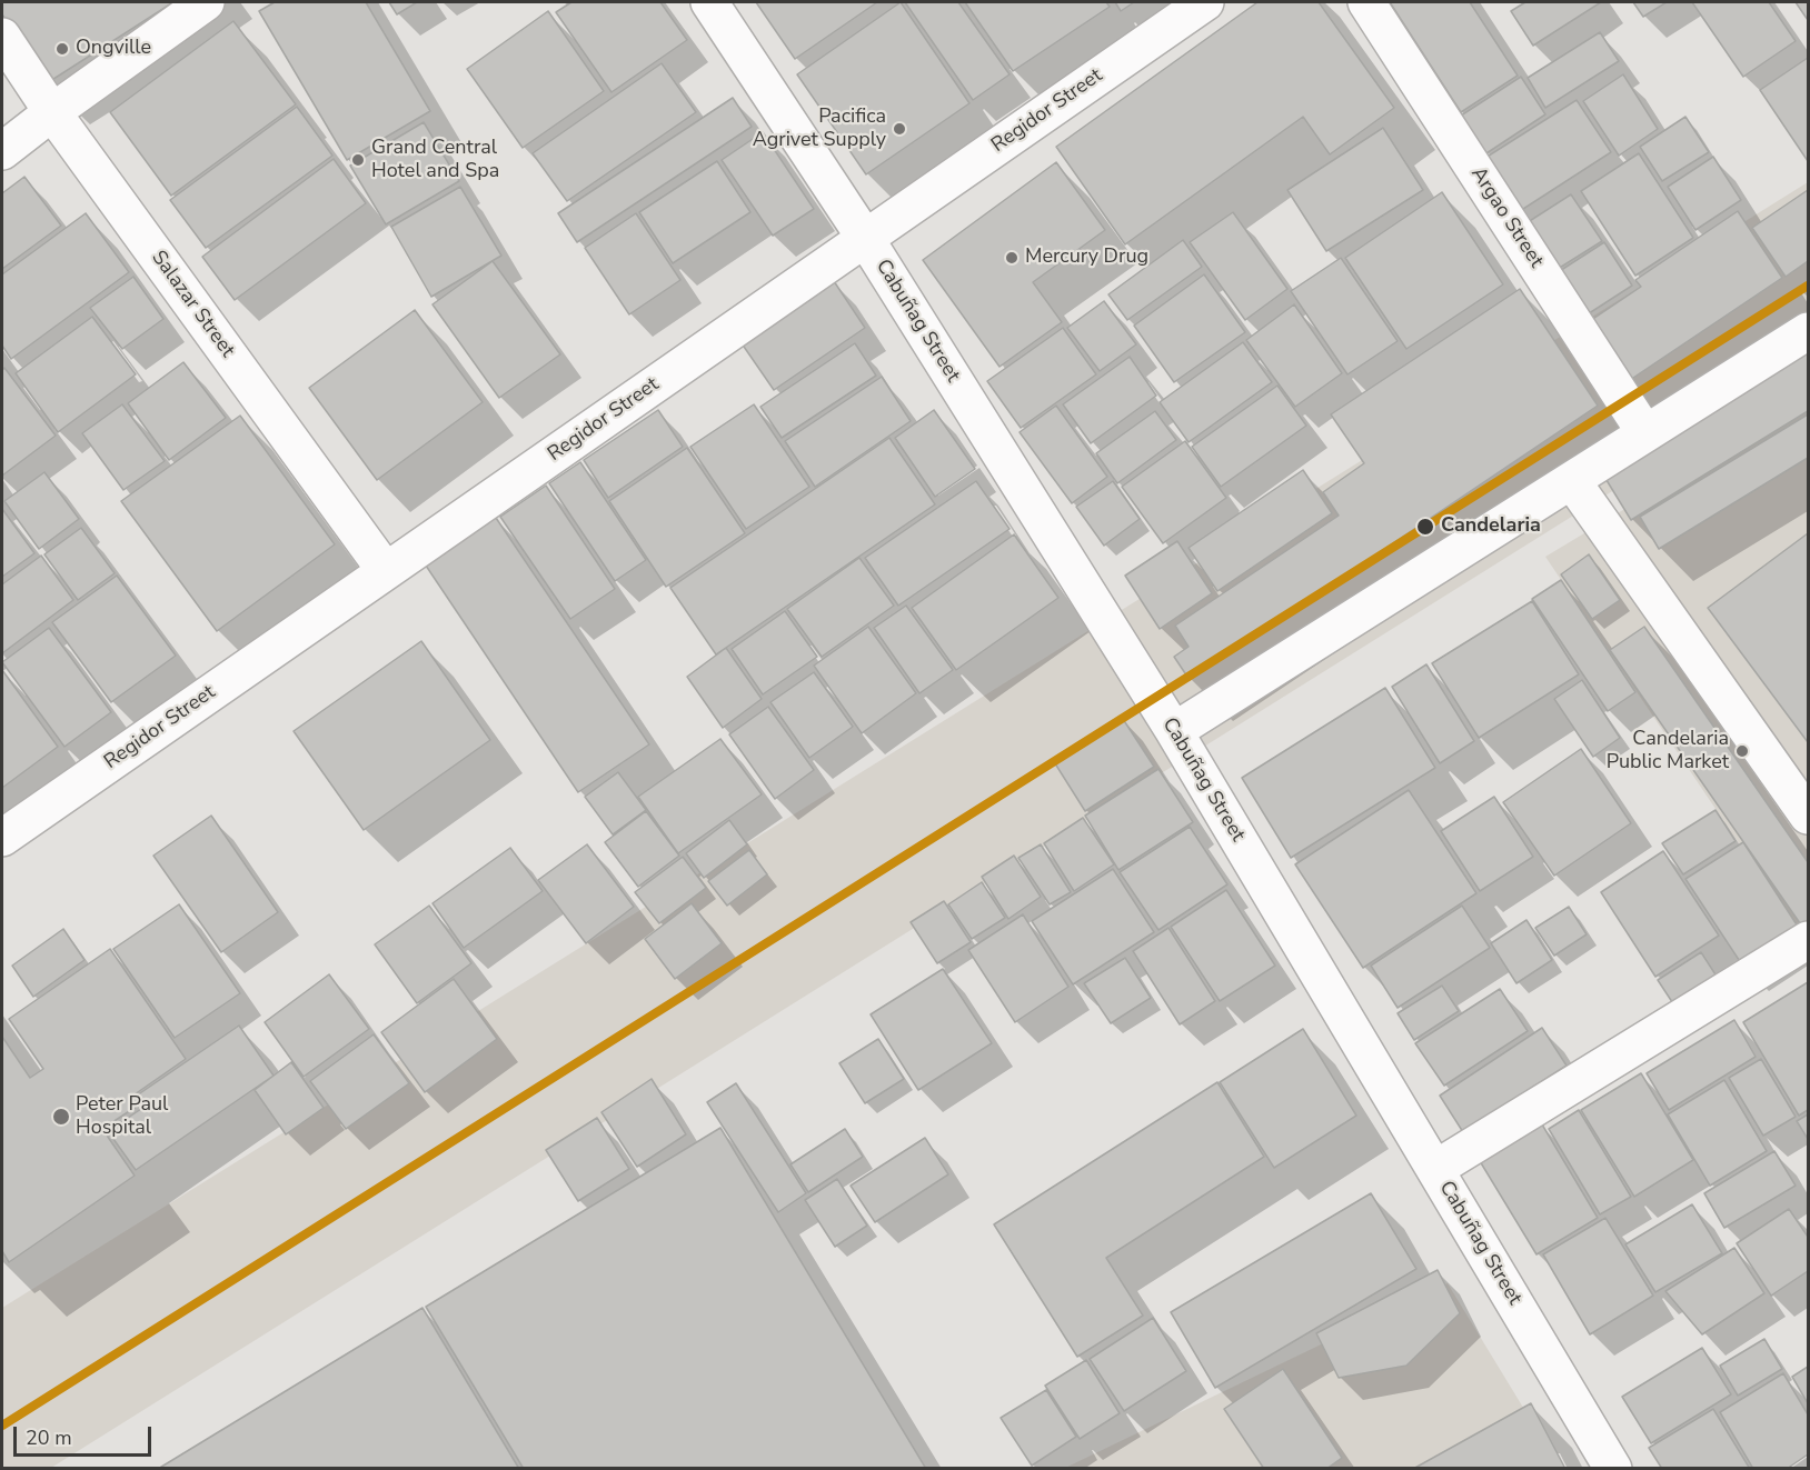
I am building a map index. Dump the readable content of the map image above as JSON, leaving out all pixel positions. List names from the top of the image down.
{
  "streets": {
    "street": [
      "Regidor Street",
      "Argao Street",
      "Salazar Street",
      "Cabuñag Street"
    ]
  },
  "crossings": [
    ["Regidor Street", "Salazar Street"],
    ["Regidor Street", "Cabuñag Street"]
  ],
  "places": [
    "Ongville",
    "Pacifica Agrivet Supply",
    "Grand Central Hotel and Spa",
    "Mercury Drug",
    "Candelaria",
    "Candelaria Public Market",
    "Peter Paul Hospital"
  ],
  "scale_bar": "20 m"
}
